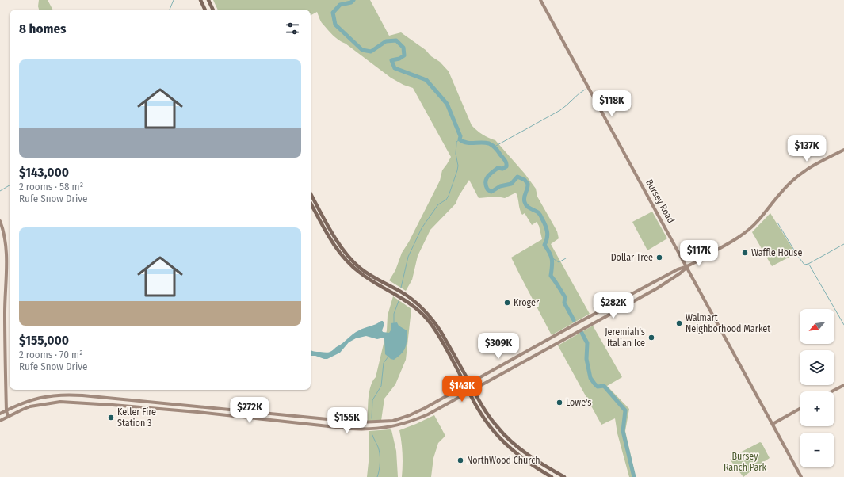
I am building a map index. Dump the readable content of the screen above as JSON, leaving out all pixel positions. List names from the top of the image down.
{
  "streets": {
    "main road": ["Bursey Road"]
  },
  "parks": ["Bursey Ranch Park"],
  "places": [
    "Waffle House",
    "Dollar Tree",
    "Kroger",
    "Walmart Neighborhood Market",
    "Jeremiah's Italian Ice",
    "Lowe's",
    "Keller Fire Station 3",
    "NorthWood Church"
  ],
  "north": "bottom left",
  "page": {
    "heading": "8 homes",
    "list": [
      {
        "name": "$143,000",
        "note": "2 rooms · 58 m² · Rufe Snow Drive"
      },
      {
        "name": "$155,000",
        "note": "2 rooms · 70 m² · Rufe Snow Drive"
      }
    ],
    "price": [
      "$118K",
      "$137K",
      "$117K",
      "$282K",
      "$309K",
      "$143K",
      "$272K",
      "$155K"
    ],
    "map_buttons": ["+", "−"]
  }
}
